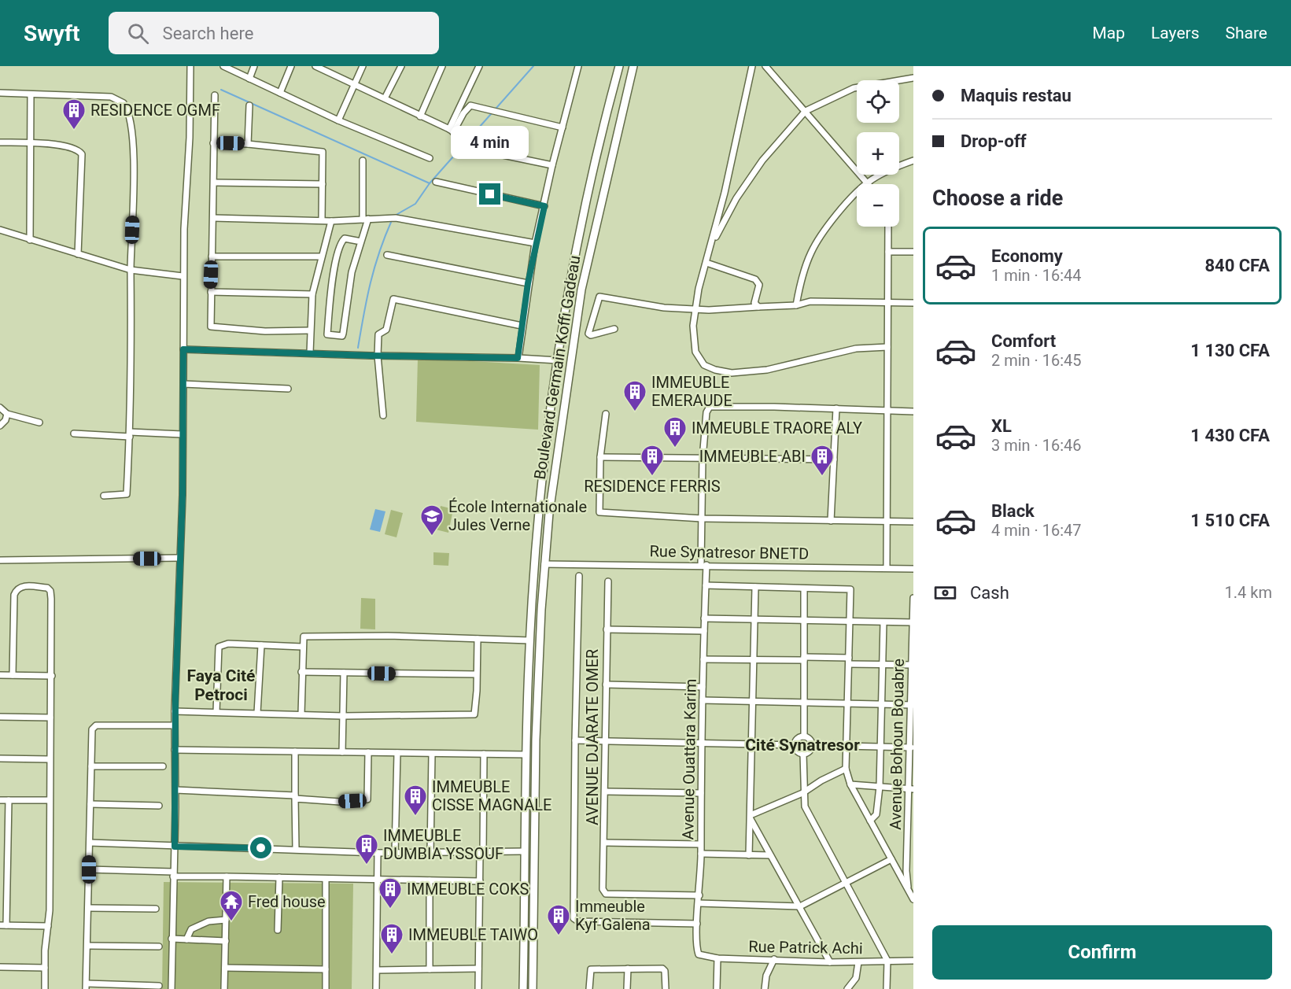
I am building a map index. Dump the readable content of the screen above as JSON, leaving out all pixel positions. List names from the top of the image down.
{
  "streets": {
    "main road": ["Boulevard Germain Koffi Gadeau"],
    "street": [
      "Rue Synatresor BNETD",
      "AVENUE DJARATE OMER",
      "Avenue Bohoun Bouabre",
      "Avenue Ouattara Karim",
      "Rue Patrick Achi"
    ]
  },
  "crossings": [
    ["Boulevard Germain Koffi Gadeau", "Rue Synatresor BNETD"],
    ["Rue Synatresor BNETD", "Avenue Ouattara Karim"],
    ["AVENUE DJARATE OMER", "Avenue Ouattara Karim"],
    ["Avenue Ouattara Karim", "Rue Patrick Achi"]
  ],
  "districts": ["Faya Cité Petroci", "Cité Synatresor"],
  "places": {
    "building": [
      "RESIDENCE OGMF",
      "IMMEUBLE EMERAUDE",
      "IMMEUBLE TRAORE ALY",
      "RESIDENCE FERRIS",
      "IMMEUBLE ABI",
      "IMMEUBLE CISSE MAGNALE",
      "IMMEUBLE DUMBIA YSSOUF",
      "IMMEUBLE COKS",
      "Immeuble Kyf Galena",
      "IMMEUBLE TAIWO"
    ],
    "school or university": ["École Internationale Jules Verne"],
    "temple": ["Fred house"]
  },
  "page": {
    "header": "Swyft",
    "search": "Search here",
    "nav": ["Map", "Layers", "Share"],
    "banner": ["Maquis restau", "Drop-off"],
    "map_buttons": ["+", "−"],
    "bubble": "4 min",
    "heading": "Choose a ride",
    "list": [
      {
        "name": "Economy",
        "note": "1 min · 16:44",
        "value": "840 CFA"
      },
      {
        "name": "Comfort",
        "note": "2 min · 16:45",
        "value": "1 130 CFA"
      },
      {
        "name": "XL",
        "note": "3 min · 16:46",
        "value": "1 430 CFA"
      },
      {
        "name": "Black",
        "note": "4 min · 16:47",
        "value": "1 510 CFA"
      }
    ],
    "pay": ["Cash", "1.4 km"],
    "buttons": "Confirm"
  }
}
